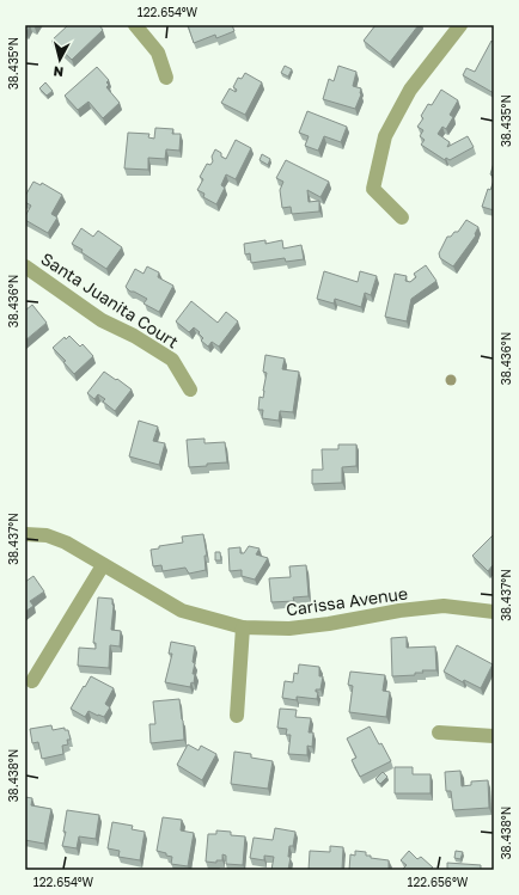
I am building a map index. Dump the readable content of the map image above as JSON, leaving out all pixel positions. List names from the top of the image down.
{
  "streets": {
    "street": ["Santa Juanita Court", "Carissa Avenue"]
  },
  "north": "bottom",
  "coordinates": [
    "122.654°W",
    "38.435°N",
    "38.436°N",
    "38.437°N",
    "38.438°N",
    "122.656°W"
  ]
}
